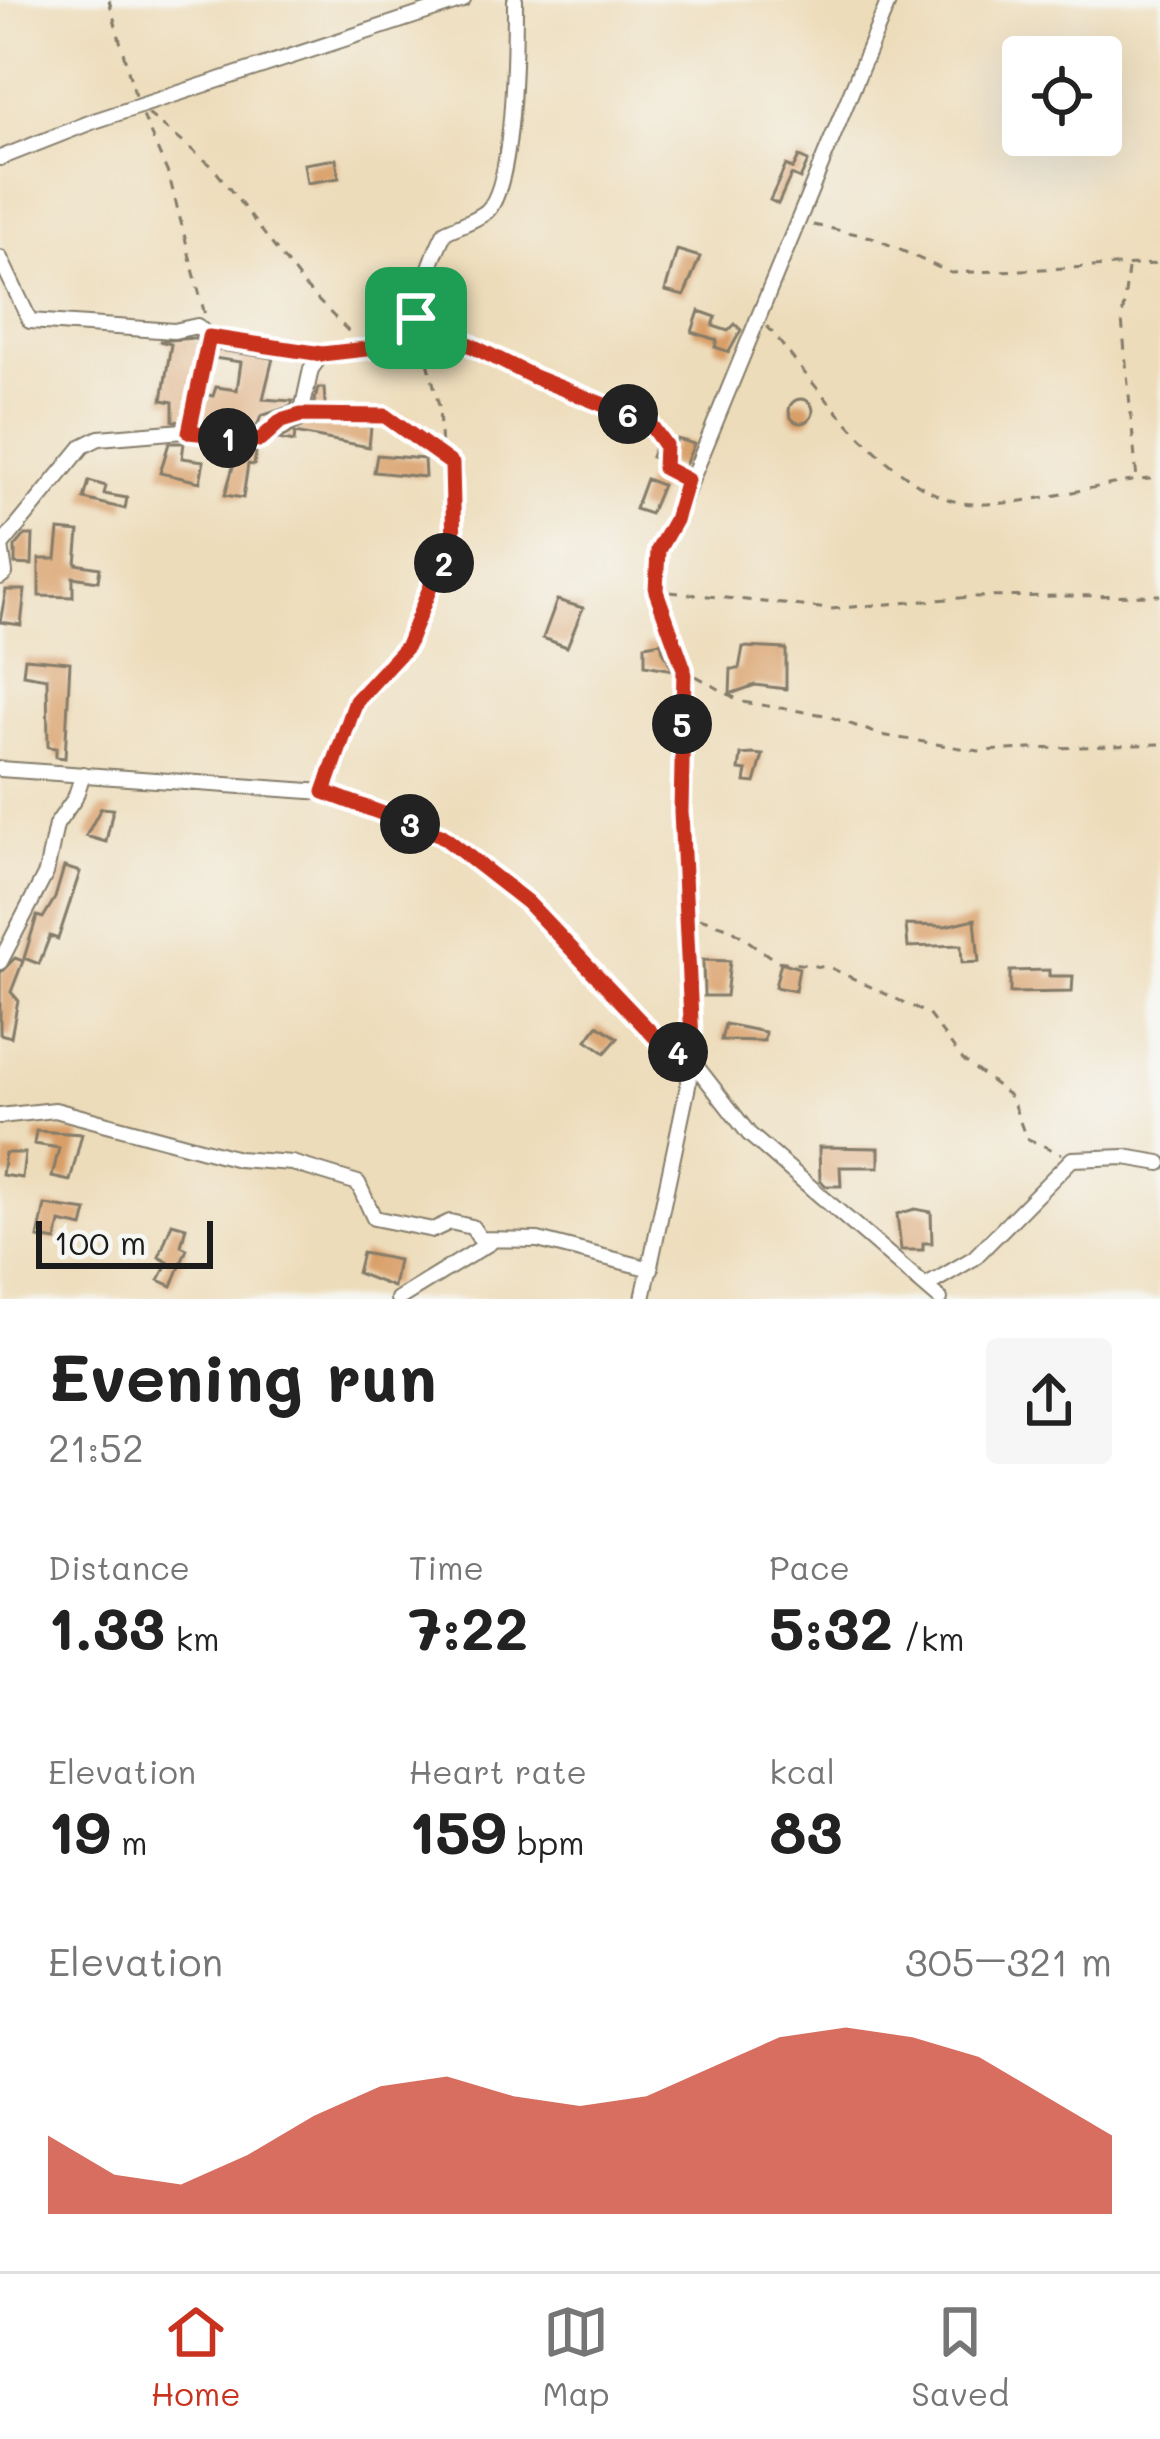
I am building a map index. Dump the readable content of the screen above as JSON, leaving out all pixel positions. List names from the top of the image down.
{
  "scale_bar": "100 m",
  "page": {
    "pins": [
      "6",
      "1",
      "2",
      "5",
      "3",
      "4"
    ],
    "scale": "100 m",
    "heading": ["Evening run", "21:52"],
    "stats": [
      ["Distance", "1.33 km"],
      ["Time", "7:22"],
      ["Pace", "5:32 /km"],
      ["Elevation", "19 m"],
      ["Heart rate", "159 bpm"],
      ["kcal", "83"]
    ],
    "chart": ["Elevation", "305–321 m"],
    "tabs": ["Home", "Map", "Saved"]
  }
}
